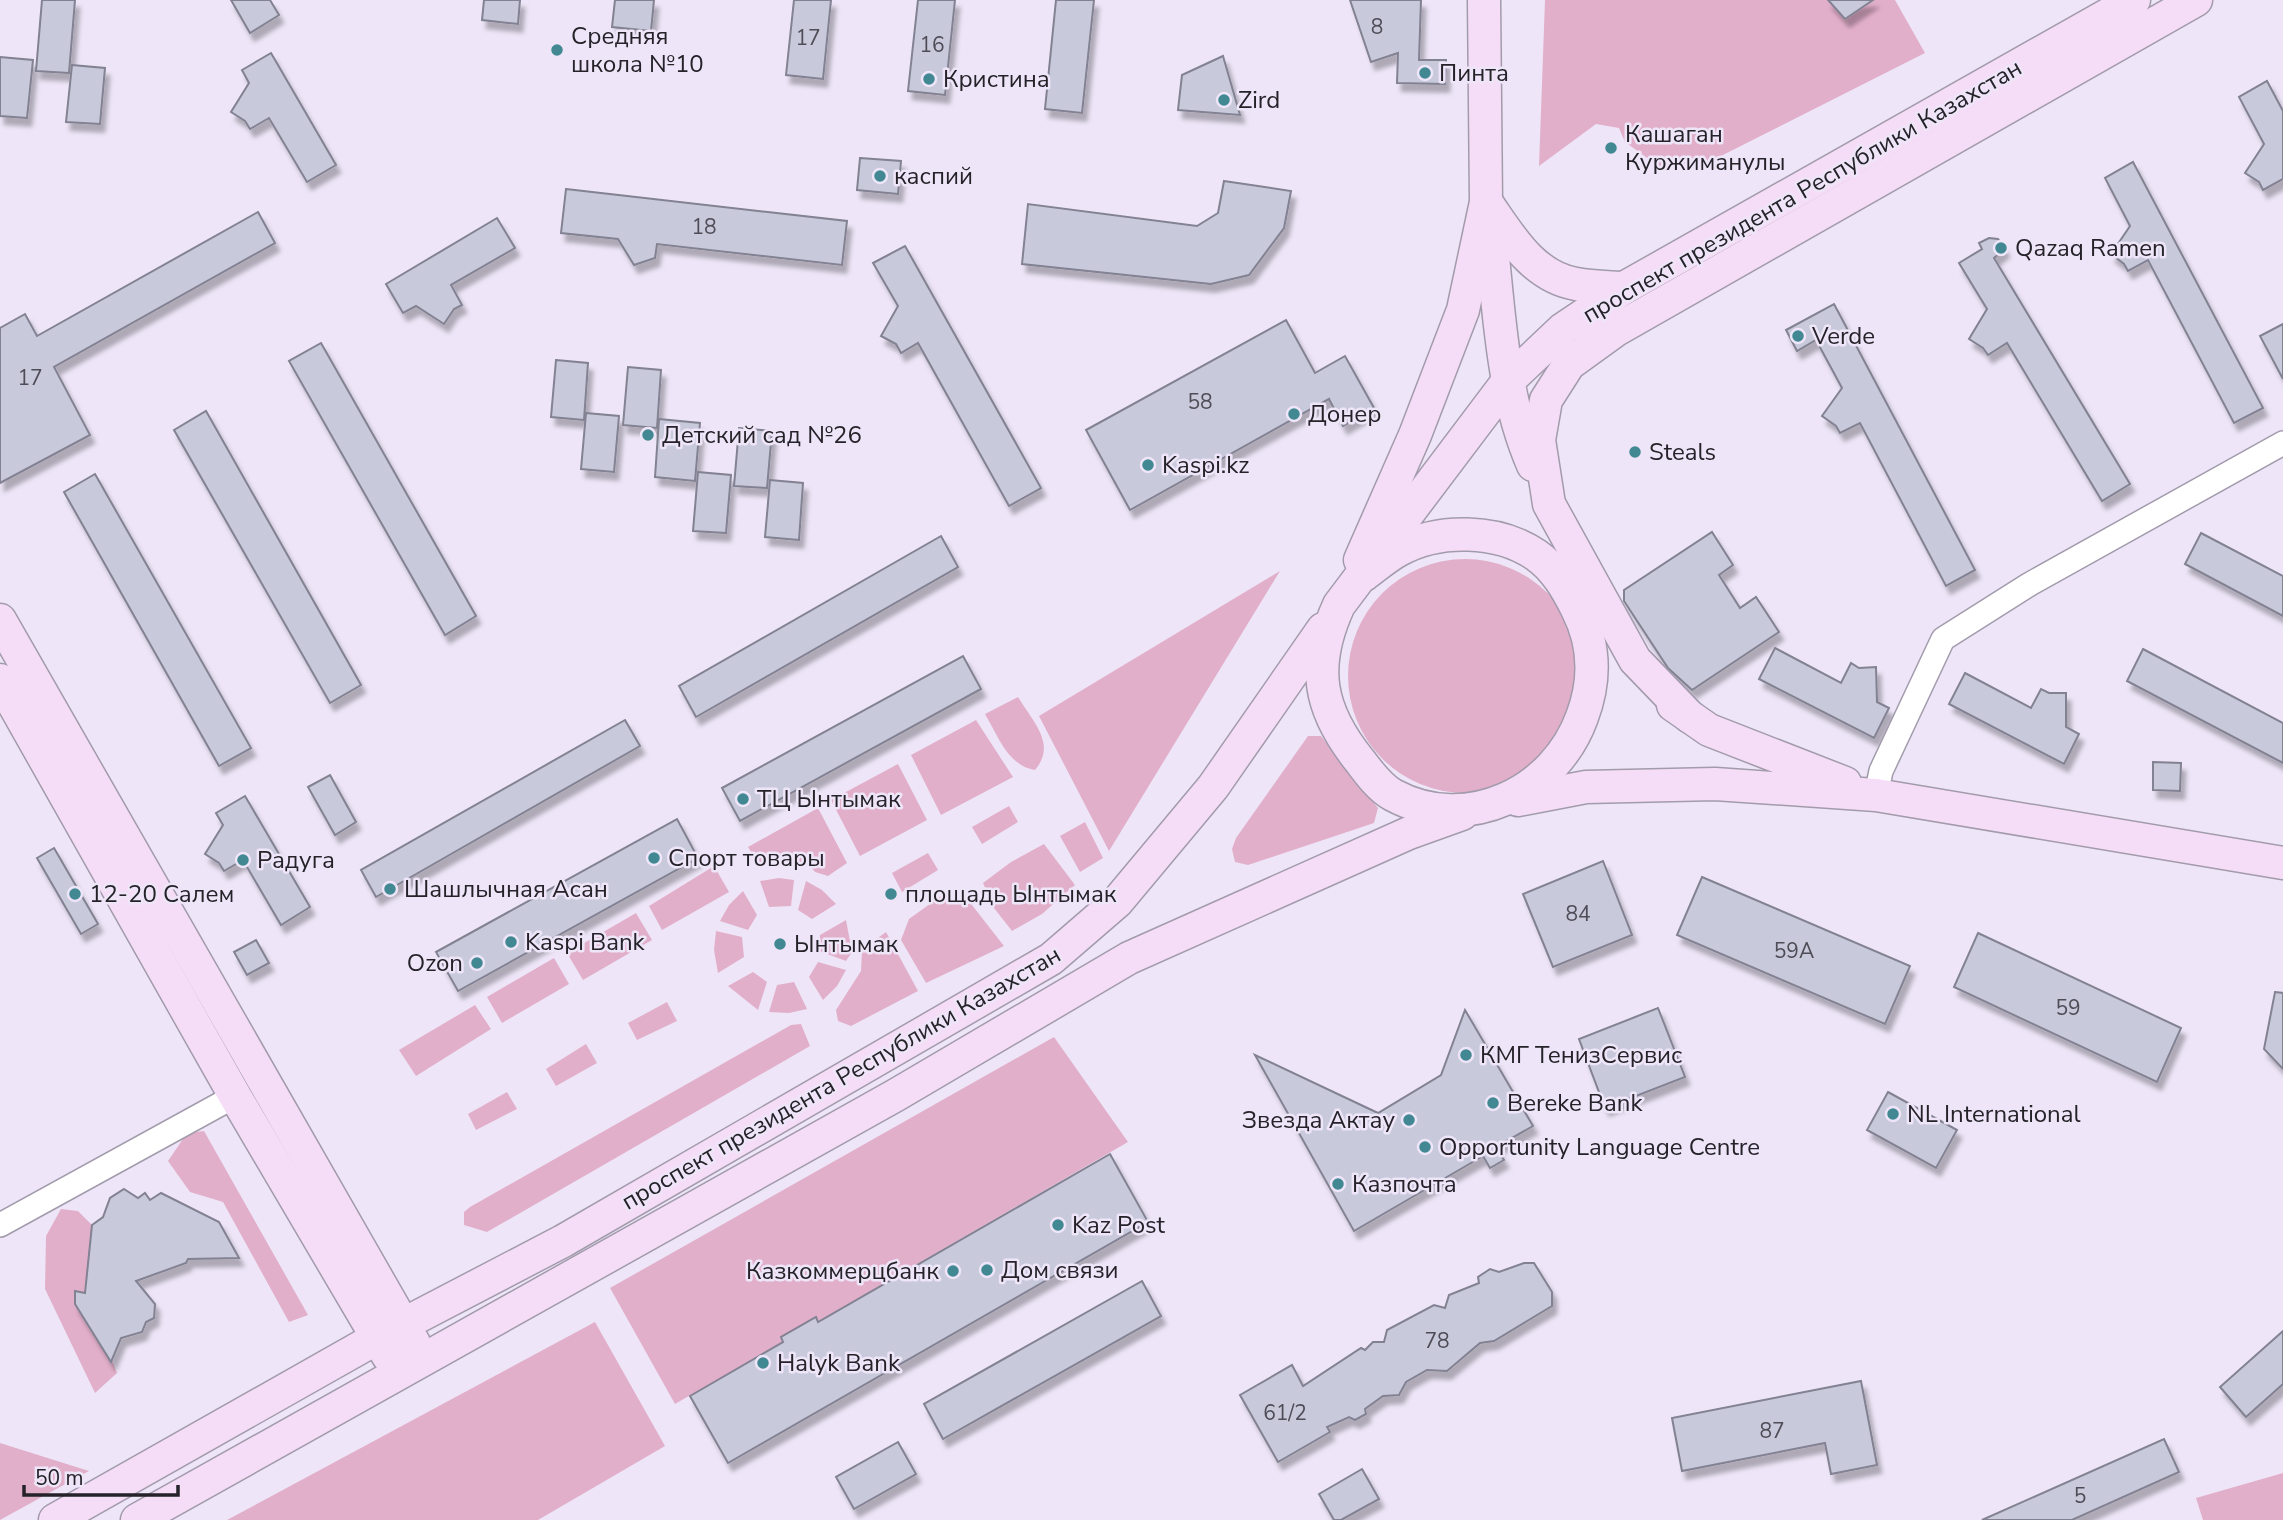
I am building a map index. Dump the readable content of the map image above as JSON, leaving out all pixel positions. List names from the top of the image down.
{
  "streets": {
    "main road": ["проспект президента Республики Казахстан"]
  },
  "places": [
    "Средняя школа №10",
    "Пинта",
    "Кристина",
    "Zird",
    "Кашаган Куржиманулы",
    "каспий",
    "Qazaq Ramen",
    "Verde",
    "Донер",
    "Детский сад №26",
    "Steals",
    "Kaspi.kz",
    "ТЦ Ынтымак",
    "Спорт товары",
    "Радуга",
    "Шашлычная Асан",
    "12-20 Салем",
    "площадь Ынтымак",
    "Kaspi Bank",
    "Ынтымак",
    "Ozon",
    "КМГ ТенизСервис",
    "Bereke Bank",
    "NL International",
    "Звезда Актау",
    "Opportunity Language Centre",
    "Казпочта",
    "Kaz Post",
    "Дом связи",
    "Казкоммерцбанк",
    "Halyk Bank"
  ],
  "house_numbers": [
    "8",
    "17",
    "16",
    "18",
    "17",
    "58",
    "84",
    "59А",
    "59",
    "78",
    "61/2",
    "87",
    "5"
  ],
  "scale_bar": "50 m"
}
